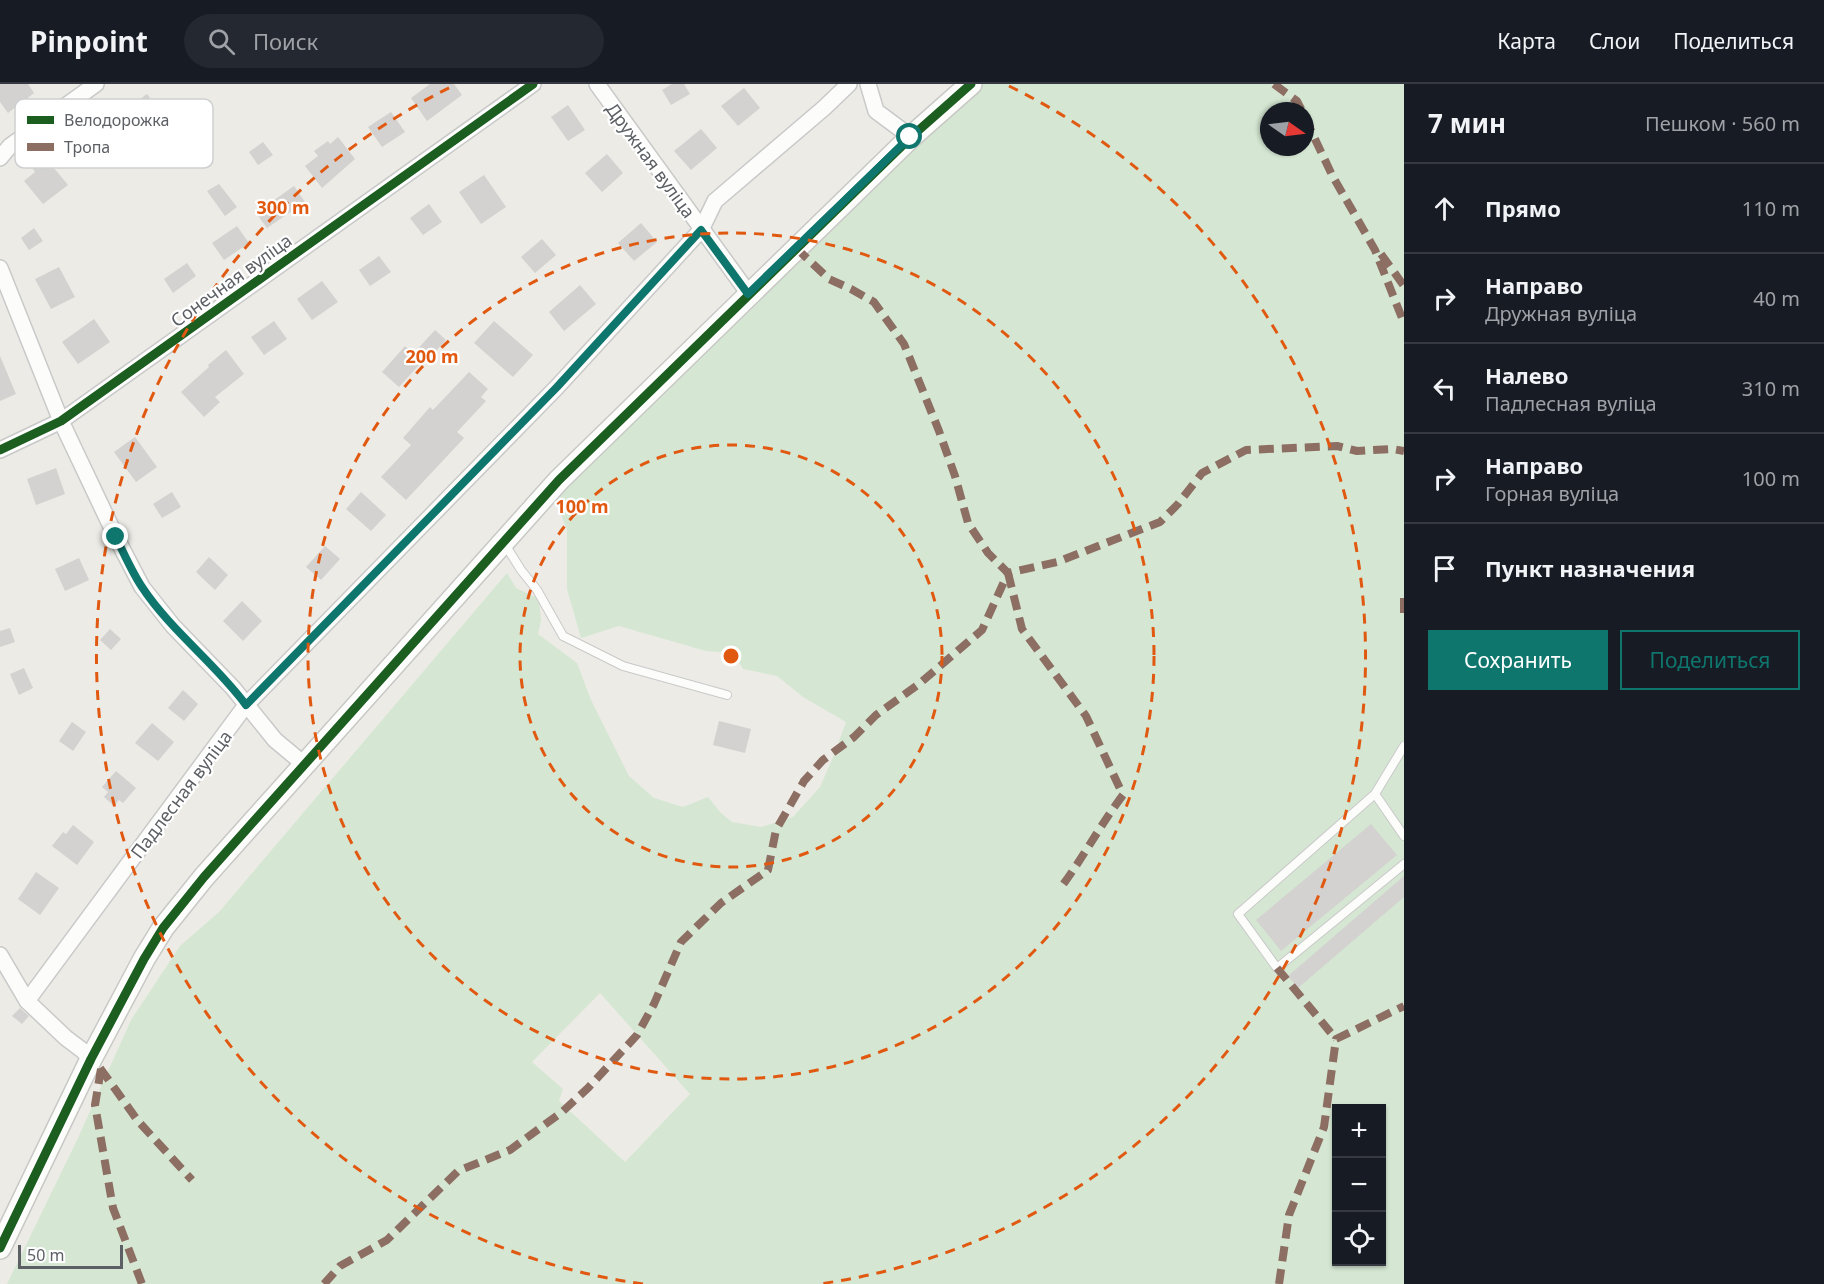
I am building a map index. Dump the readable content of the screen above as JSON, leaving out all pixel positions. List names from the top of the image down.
{
  "streets": {
    "street": ["Дружная вуліца", "Сонечная вуліца", "Падлесная вуліца"]
  },
  "crossings": [
    ["Дружная вуліца", "Падлесная вуліца"]
  ],
  "legend": ["Велодорожка", "Тропа"],
  "scale_bar": "50 m",
  "north": "right",
  "page": {
    "header": "Pinpoint",
    "search": "Поиск",
    "nav": ["Карта", "Слои", "Поделиться"],
    "heading": ["7 мин", "Пешком · 560 m"],
    "list": [
      ["Прямо", "110 m"],
      ["Направо", "Дружная вуліца", "40 m"],
      ["Налево", "Падлесная вуліца", "310 m"],
      ["Направо", "Горная вуліца", "100 m"],
      "Пункт назначения"
    ],
    "buttons": ["Сохранить", "Поделиться"],
    "map_buttons": ["+", "−"],
    "scale": "50 m"
  },
  "rings": ["300 m", "200 m", "100 m"]
}
